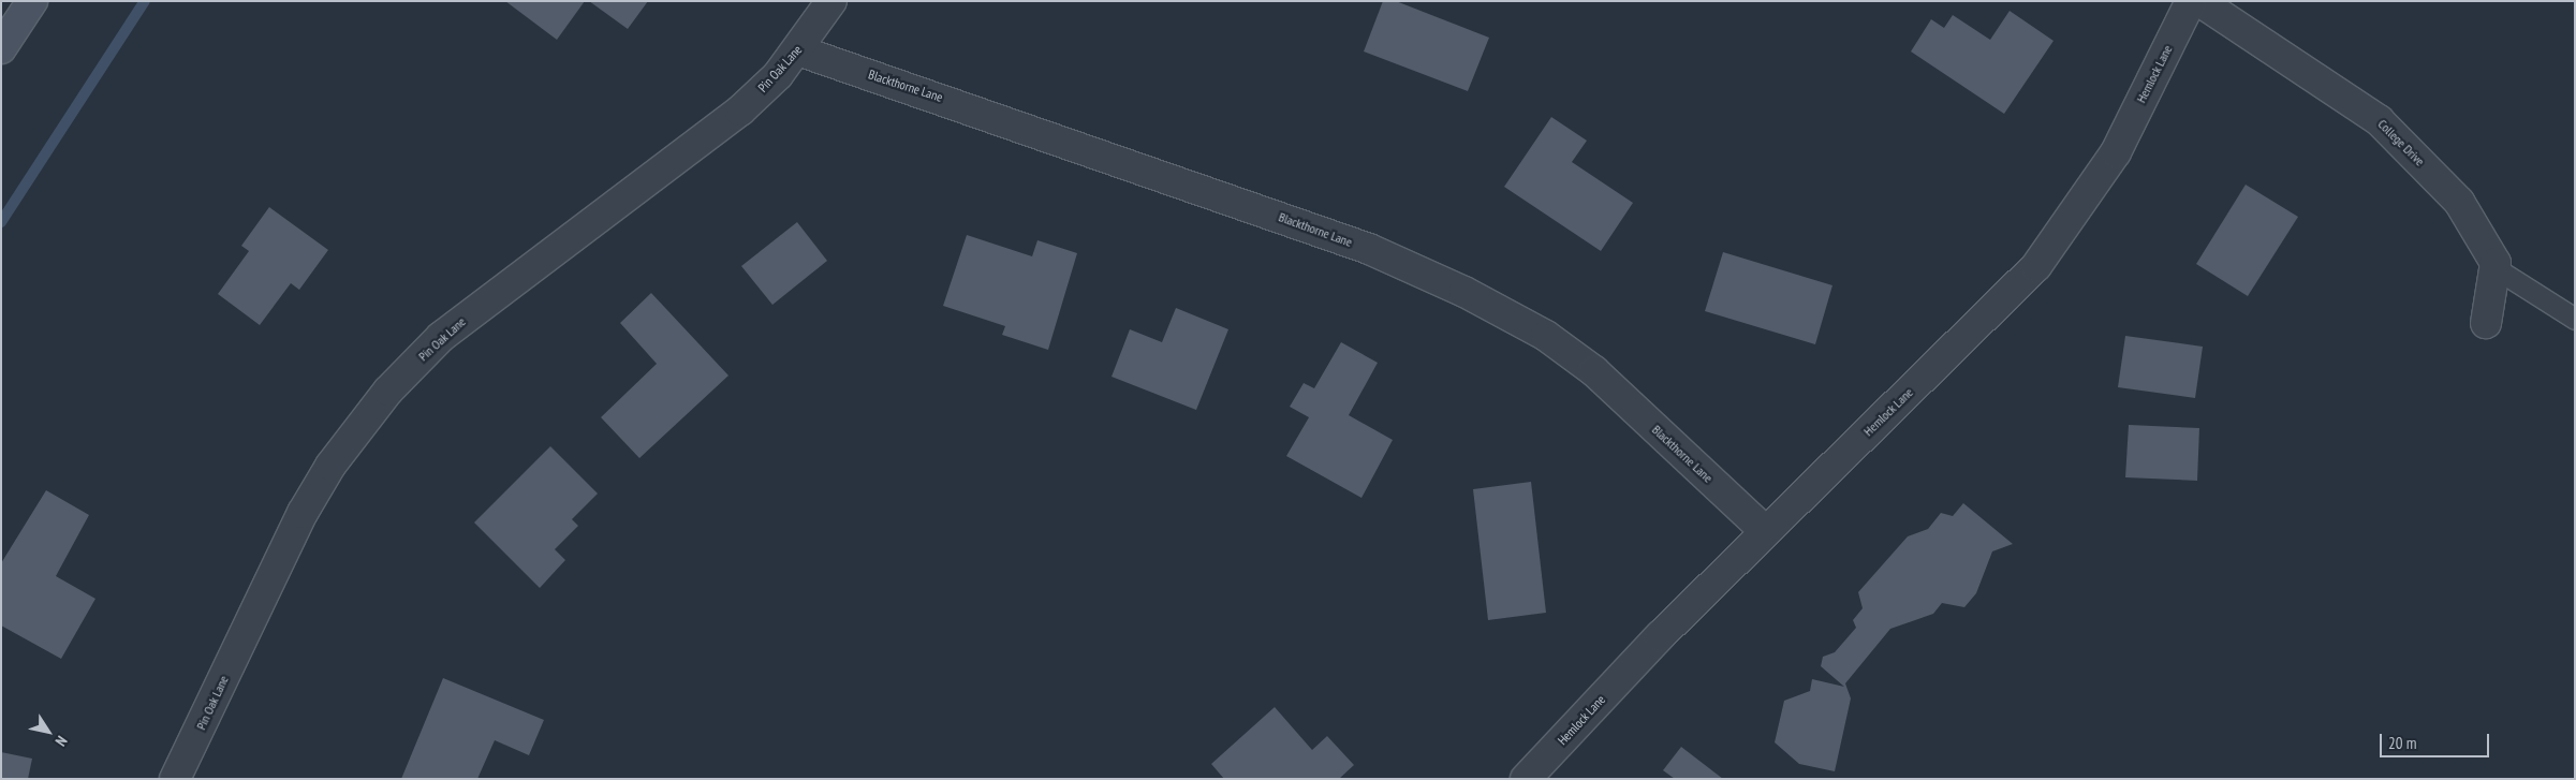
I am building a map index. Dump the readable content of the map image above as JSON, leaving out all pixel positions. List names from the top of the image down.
{
  "streets": {
    "street": [
      "Pin Oak Lane",
      "Hemlock Lane",
      "Blackthorne Lane",
      "College Drive"
    ]
  },
  "crossings": [
    ["Pin Oak Lane", "Blackthorne Lane"],
    ["Hemlock Lane", "Blackthorne Lane"]
  ],
  "scale_bar": "20 m",
  "north": "bottom right"
}
